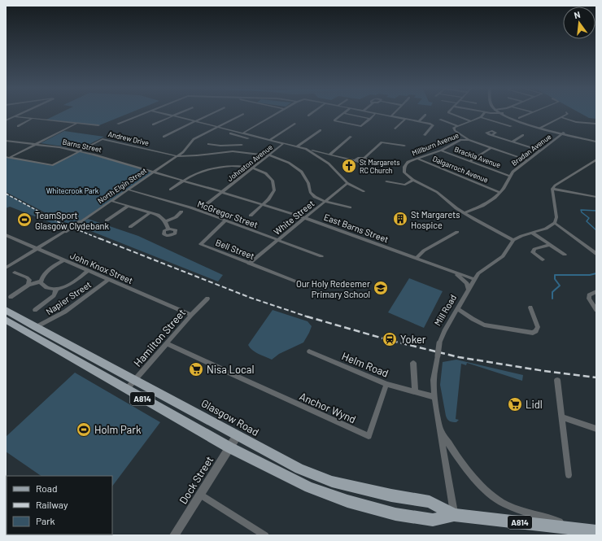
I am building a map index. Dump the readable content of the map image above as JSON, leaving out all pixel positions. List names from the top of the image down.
{
  "streets": {
    "main road": ["A814", "Glasgow Road"],
    "street": [
      "Andrew Drive",
      "Millburn Avenue",
      "Barns Street",
      "Bradan Avenue",
      "Brackla Avenue",
      "Johnston Avenue",
      "Dalgarroch Avenue",
      "North Elgin Street",
      "McGregor Street",
      "White Street",
      "East Barns Street",
      "Bell Street",
      "John Knox Street",
      "Napier Street",
      "Mill Road",
      "Hamilton Street",
      "Helm Road",
      "Anchor Wynd",
      "Dock Street"
    ]
  },
  "crossings": [
    ["Andrew Drive", "Barns Street"],
    ["Andrew Drive", "Johnston Avenue"],
    ["Andrew Drive", "North Elgin Street"],
    ["Andrew Drive", "White Street"],
    ["Millburn Avenue", "Bradan Avenue"],
    ["Millburn Avenue", "Brackla Avenue"],
    ["Millburn Avenue", "Dalgarroch Avenue"],
    ["Millburn Avenue", "Mill Road"],
    ["Barns Street", "North Elgin Street"],
    ["Barns Street", "East Barns Street"],
    ["Bradan Avenue", "Brackla Avenue"],
    ["Bradan Avenue", "Dalgarroch Avenue"],
    ["Johnston Avenue", "East Barns Street"],
    ["North Elgin Street", "McGregor Street"],
    ["North Elgin Street", "East Barns Street"],
    ["North Elgin Street", "John Knox Street"],
    ["McGregor Street", "White Street"],
    ["McGregor Street", "Bell Street"],
    ["White Street", "East Barns Street"],
    ["White Street", "Bell Street"],
    ["East Barns Street", "Mill Road"],
    ["John Knox Street", "Napier Street"],
    ["John Knox Street", "Hamilton Street"],
    ["Napier Street", "Glasgow Road"],
    ["Mill Road", "Helm Road"],
    ["Mill Road", "A814"],
    ["Mill Road", "Glasgow Road"],
    ["Hamilton Street", "A814"],
    ["Hamilton Street", "Anchor Wynd"],
    ["Hamilton Street", "Glasgow Road"],
    ["Helm Road", "Anchor Wynd"],
    ["A814", "Glasgow Road"],
    ["A814", "Dock Street"],
    ["Glasgow Road", "Dock Street"]
  ],
  "parks": ["Whitecrook Park"],
  "places": {
    "church": ["St Margarets RC Church"],
    "building": ["St Margarets Hospice"],
    "sports": ["TeamSport Glasgow Clydebank", "Holm Park"],
    "school or university": ["Our Holy Redeemer Primary School"],
    "station": ["Yoker"],
    "supermarket": ["Nisa Local", "Lidl"]
  },
  "legend": ["Road", "Railway", "Park"],
  "north": "top"
}
